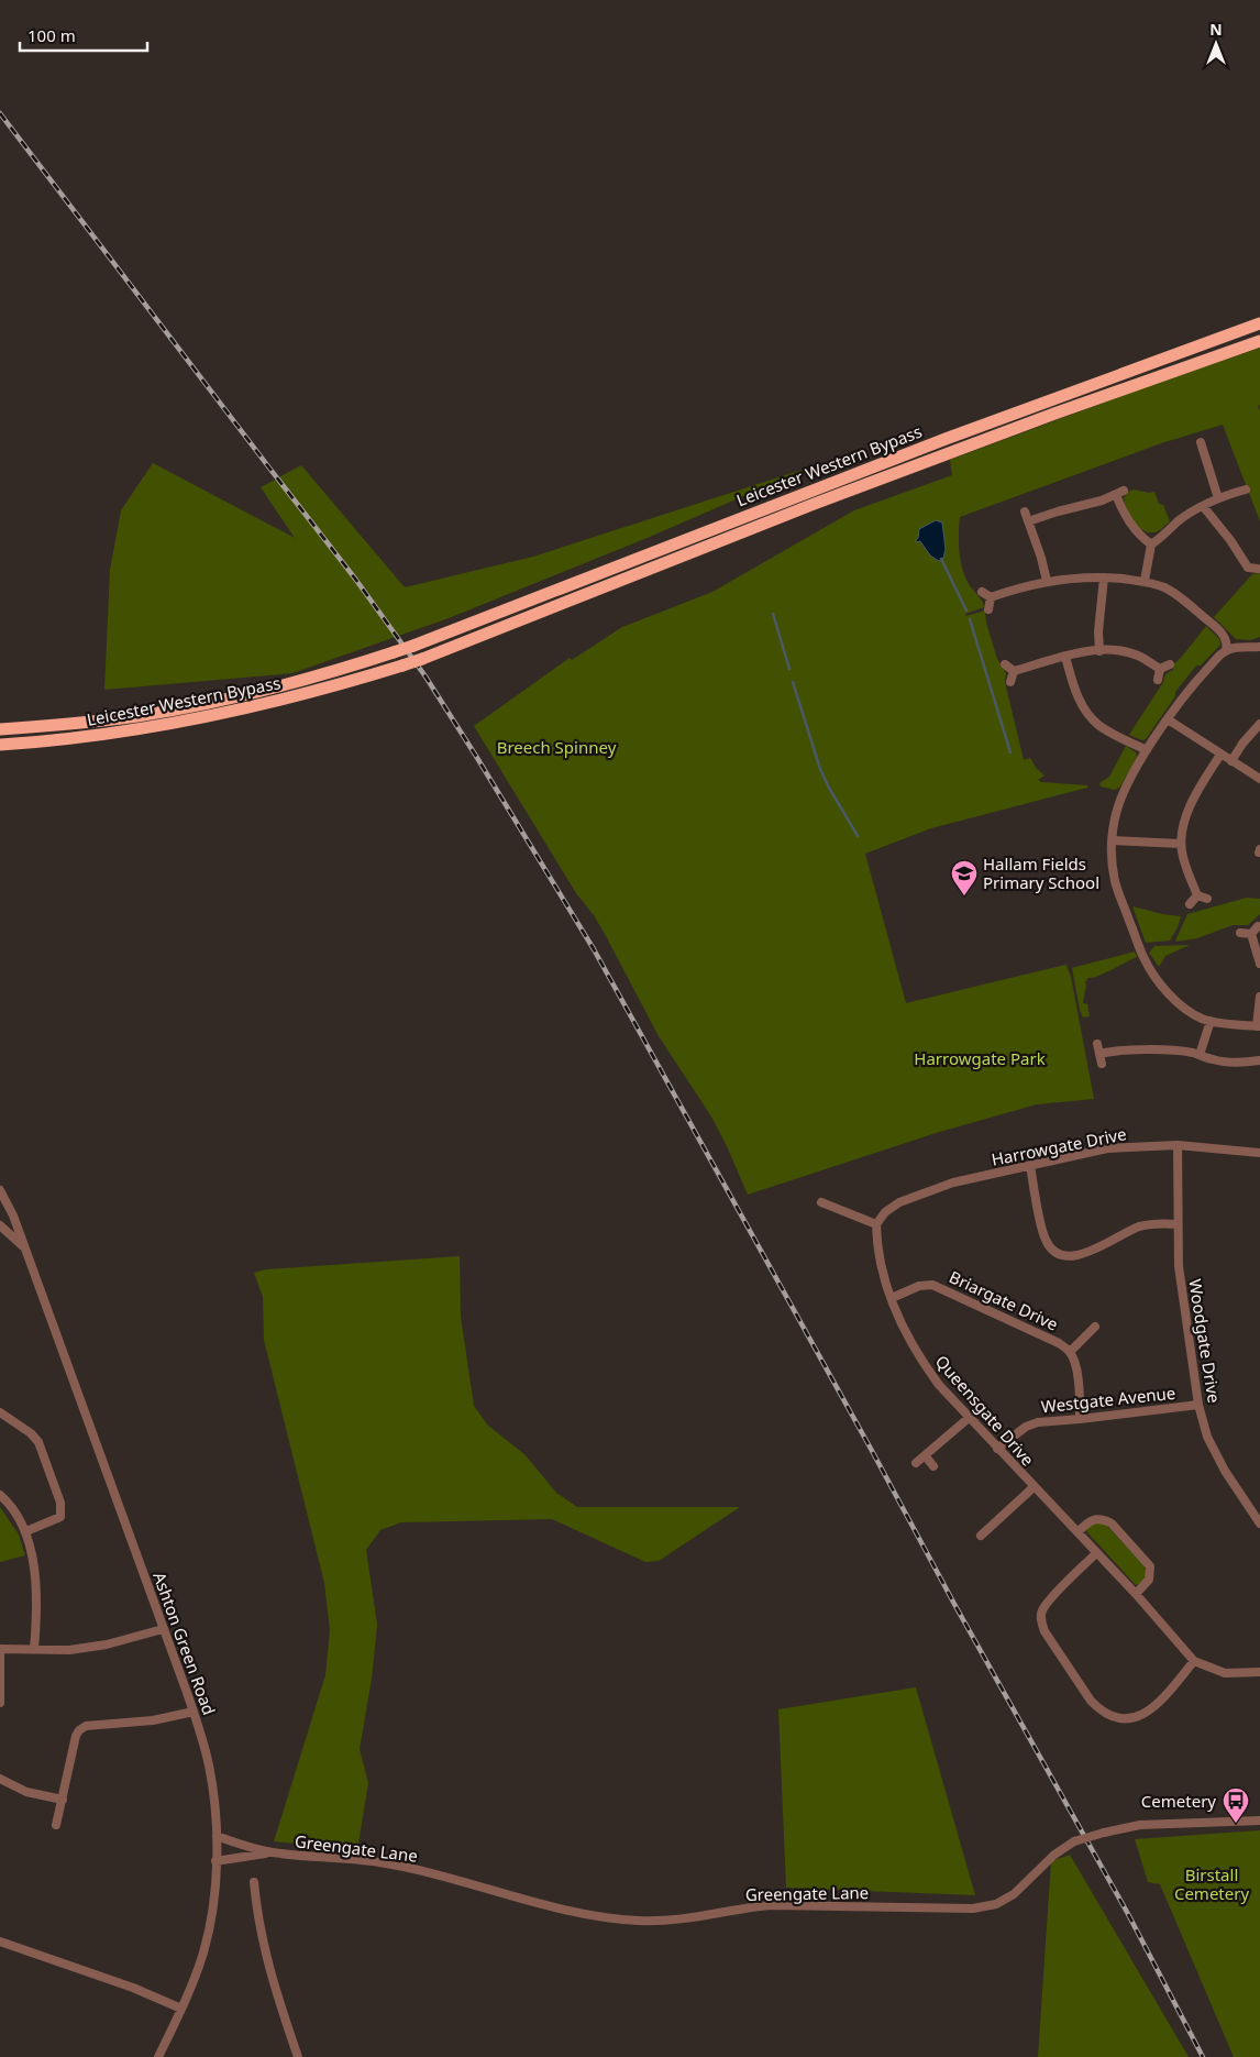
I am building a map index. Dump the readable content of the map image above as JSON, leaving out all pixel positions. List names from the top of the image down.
{
  "streets": {
    "highway": ["Leicester Western Bypass"],
    "street": [
      "Harrowgate Drive",
      "Briargate Drive",
      "Woodgate Drive",
      "Westgate Avenue",
      "Queensgate Drive",
      "Ashton Green Road",
      "Greengate Lane"
    ]
  },
  "crossings": [
    ["Harrowgate Drive", "Woodgate Drive"],
    ["Harrowgate Drive", "Queensgate Drive"],
    ["Briargate Drive", "Westgate Avenue"],
    ["Briargate Drive", "Queensgate Drive"],
    ["Woodgate Drive", "Westgate Avenue"],
    ["Westgate Avenue", "Queensgate Drive"],
    ["Ashton Green Road", "Greengate Lane"]
  ],
  "parks": ["Breech Spinney", "Harrowgate Park", "Birstall Cemetery"],
  "places": {
    "school or university": ["Hallam Fields Primary School"],
    "bus stop": ["Cemetery"]
  },
  "scale_bar": "100 m",
  "north": "top"
}
